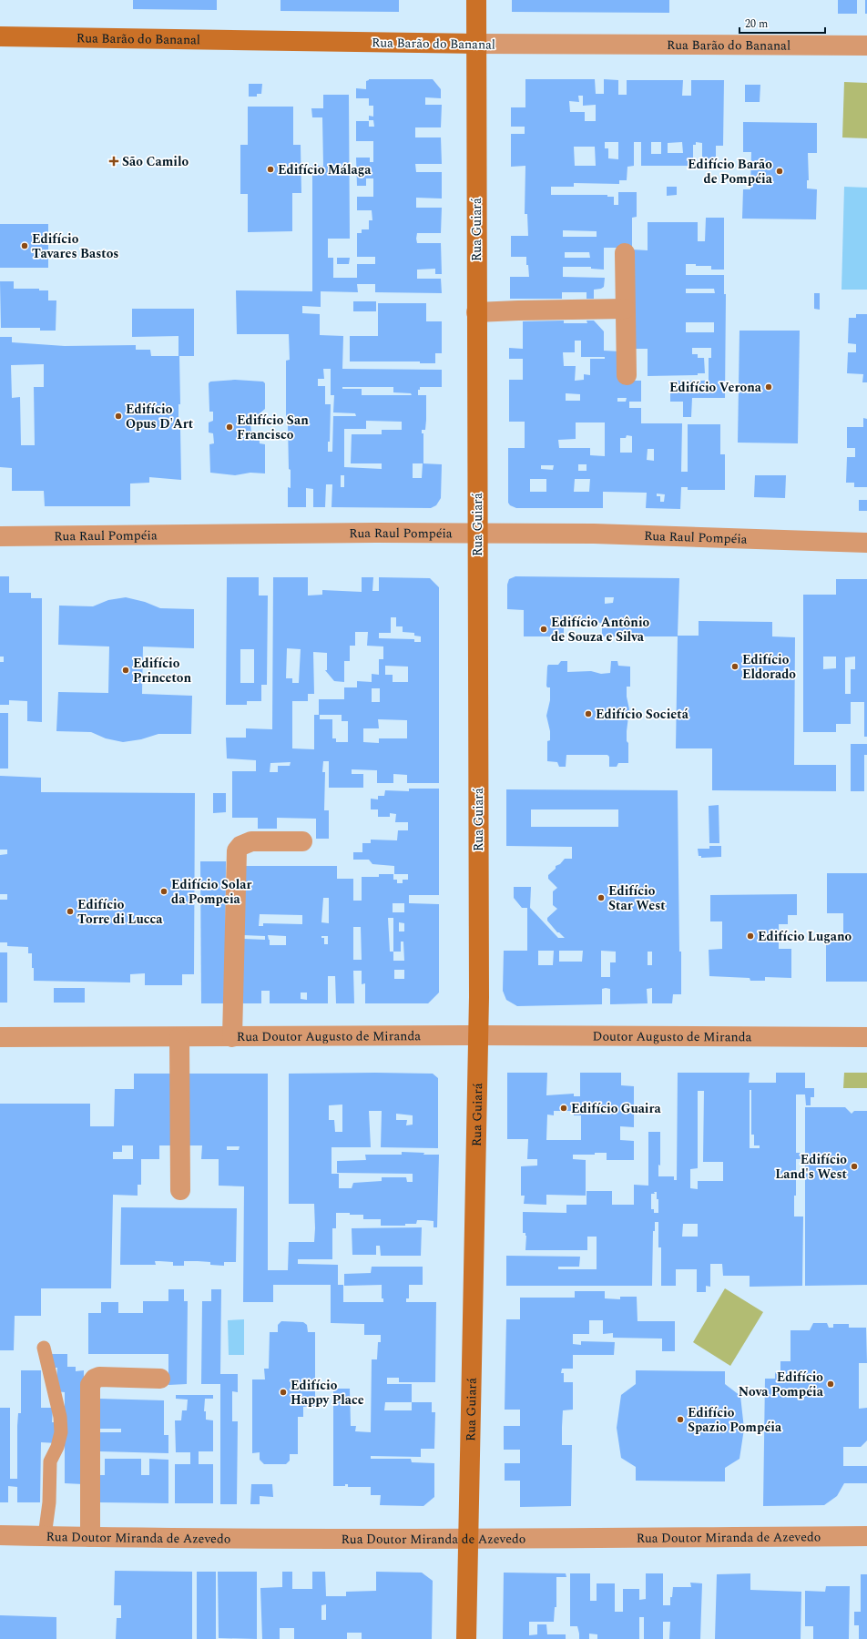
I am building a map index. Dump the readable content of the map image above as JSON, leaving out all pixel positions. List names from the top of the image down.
{
  "streets": {
    "street": [
      "Rua Barão do Bananal",
      "Rua Guiará",
      "Rua Raul Pompéia",
      "Doutor Augusto de Miranda",
      "Rua Doutor Augusto de Miranda",
      "Rua Doutor Miranda de Azevedo"
    ]
  },
  "crossings": [
    ["Rua Barão do Bananal", "Rua Guiará"],
    ["Rua Guiará", "Rua Raul Pompéia"],
    ["Rua Guiará", "Doutor Augusto de Miranda"],
    ["Rua Guiará", "Rua Doutor Augusto de Miranda"],
    ["Rua Guiará", "Rua Doutor Miranda de Azevedo"],
    ["Doutor Augusto de Miranda", "Rua Doutor Augusto de Miranda"]
  ],
  "places": {
    "health": ["São Camilo"],
    "other": [
      "Edifício Málaga",
      "Edifício Barão de Pompéia",
      "Edifício Tavares Bastos",
      "Edifício Verona",
      "Edifício Opus D'Art",
      "Edifício San Francisco",
      "Edifício Antônio de Souza e Silva",
      "Edifício Eldorado",
      "Edifício Princeton",
      "Edifício Societá",
      "Edifício Solar da Pompeia",
      "Edifício Star West",
      "Edifício Torre di Lucca",
      "Edifício Lugano",
      "Edifício Guaira",
      "Edifício Land's West",
      "Edifício Nova Pompéia",
      "Edifício Happy Place",
      "Edifício Spazio Pompéia"
    ]
  },
  "scale_bar": "20 m"
}
